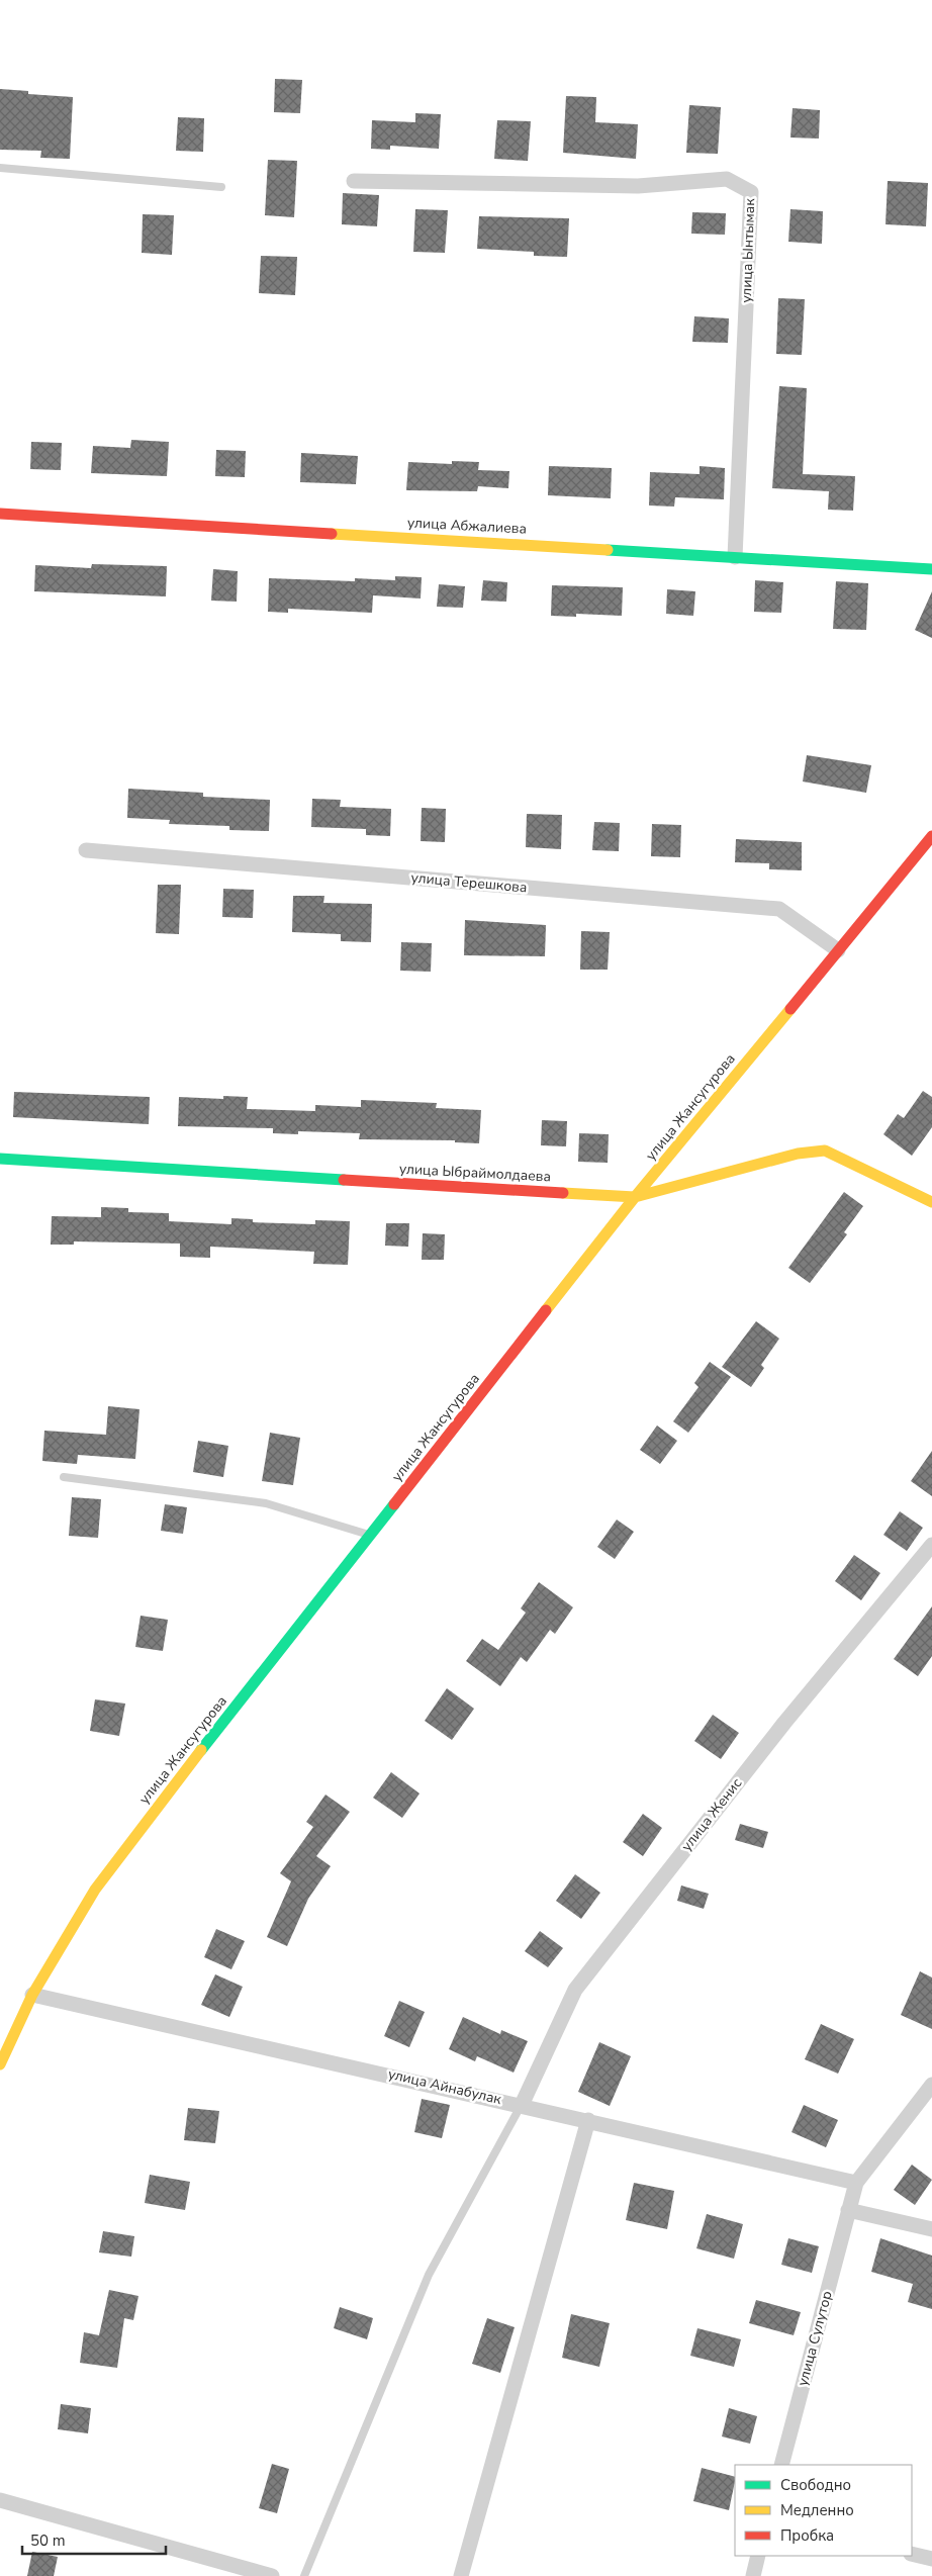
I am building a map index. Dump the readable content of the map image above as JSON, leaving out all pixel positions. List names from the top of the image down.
{
  "streets": {
    "street": [
      "улица Ынтымак",
      "улица Абжалиева",
      "улица Терешкова",
      "улица Жансугурова",
      "улица Ыбраймолдаева",
      "улица Женис",
      "улица Айнабулак",
      "улица Сулутор"
    ]
  },
  "crossings": [
    ["улица Ынтымак", "улица Абжалиева"],
    ["улица Терешкова", "улица Жансугурова"],
    ["улица Жансугурова", "улица Ыбраймолдаева"],
    ["улица Жансугурова", "улица Айнабулак"],
    ["улица Женис", "улица Айнабулак"],
    ["улица Айнабулак", "улица Сулутор"]
  ],
  "legend": ["Свободно", "Медленно", "Пробка"],
  "scale_bar": "50 m"
}
